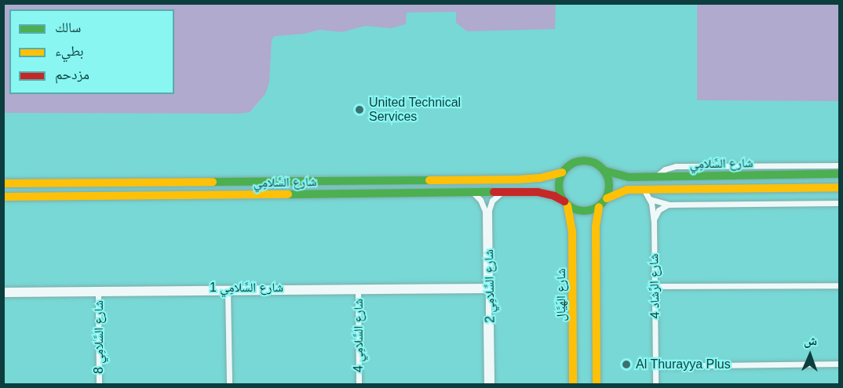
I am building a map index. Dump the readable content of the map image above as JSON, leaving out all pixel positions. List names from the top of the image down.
{
  "streets": {
    "street": [
      "شارع السَّلامِي",
      "شارع السَّلامِي 2",
      "شارع الرَّشاد 4",
      "شارع السَّلامِي 1",
      "شارع الهَيَّال",
      "شارع السَّلامِي 4",
      "شارع السَّلامِي 8"
    ]
  },
  "crossings": [
    ["شارع السَّلامِي", "شارع السَّلامِي 2"],
    ["شارع السَّلامِي", "شارع الرَّشاد 4"],
    ["شارع السَّلامِي", "شارع الهَيَّال"],
    ["شارع السَّلامِي 2", "شارع السَّلامِي 1"],
    ["شارع السَّلامِي 1", "شارع السَّلامِي 4"],
    ["شارع السَّلامِي 1", "شارع السَّلامِي 8"]
  ],
  "places": ["United Technical Services", "Al Thurayya Plus"],
  "legend": ["سالك", "بطيء", "مزدحم"],
  "north": "top"
}
